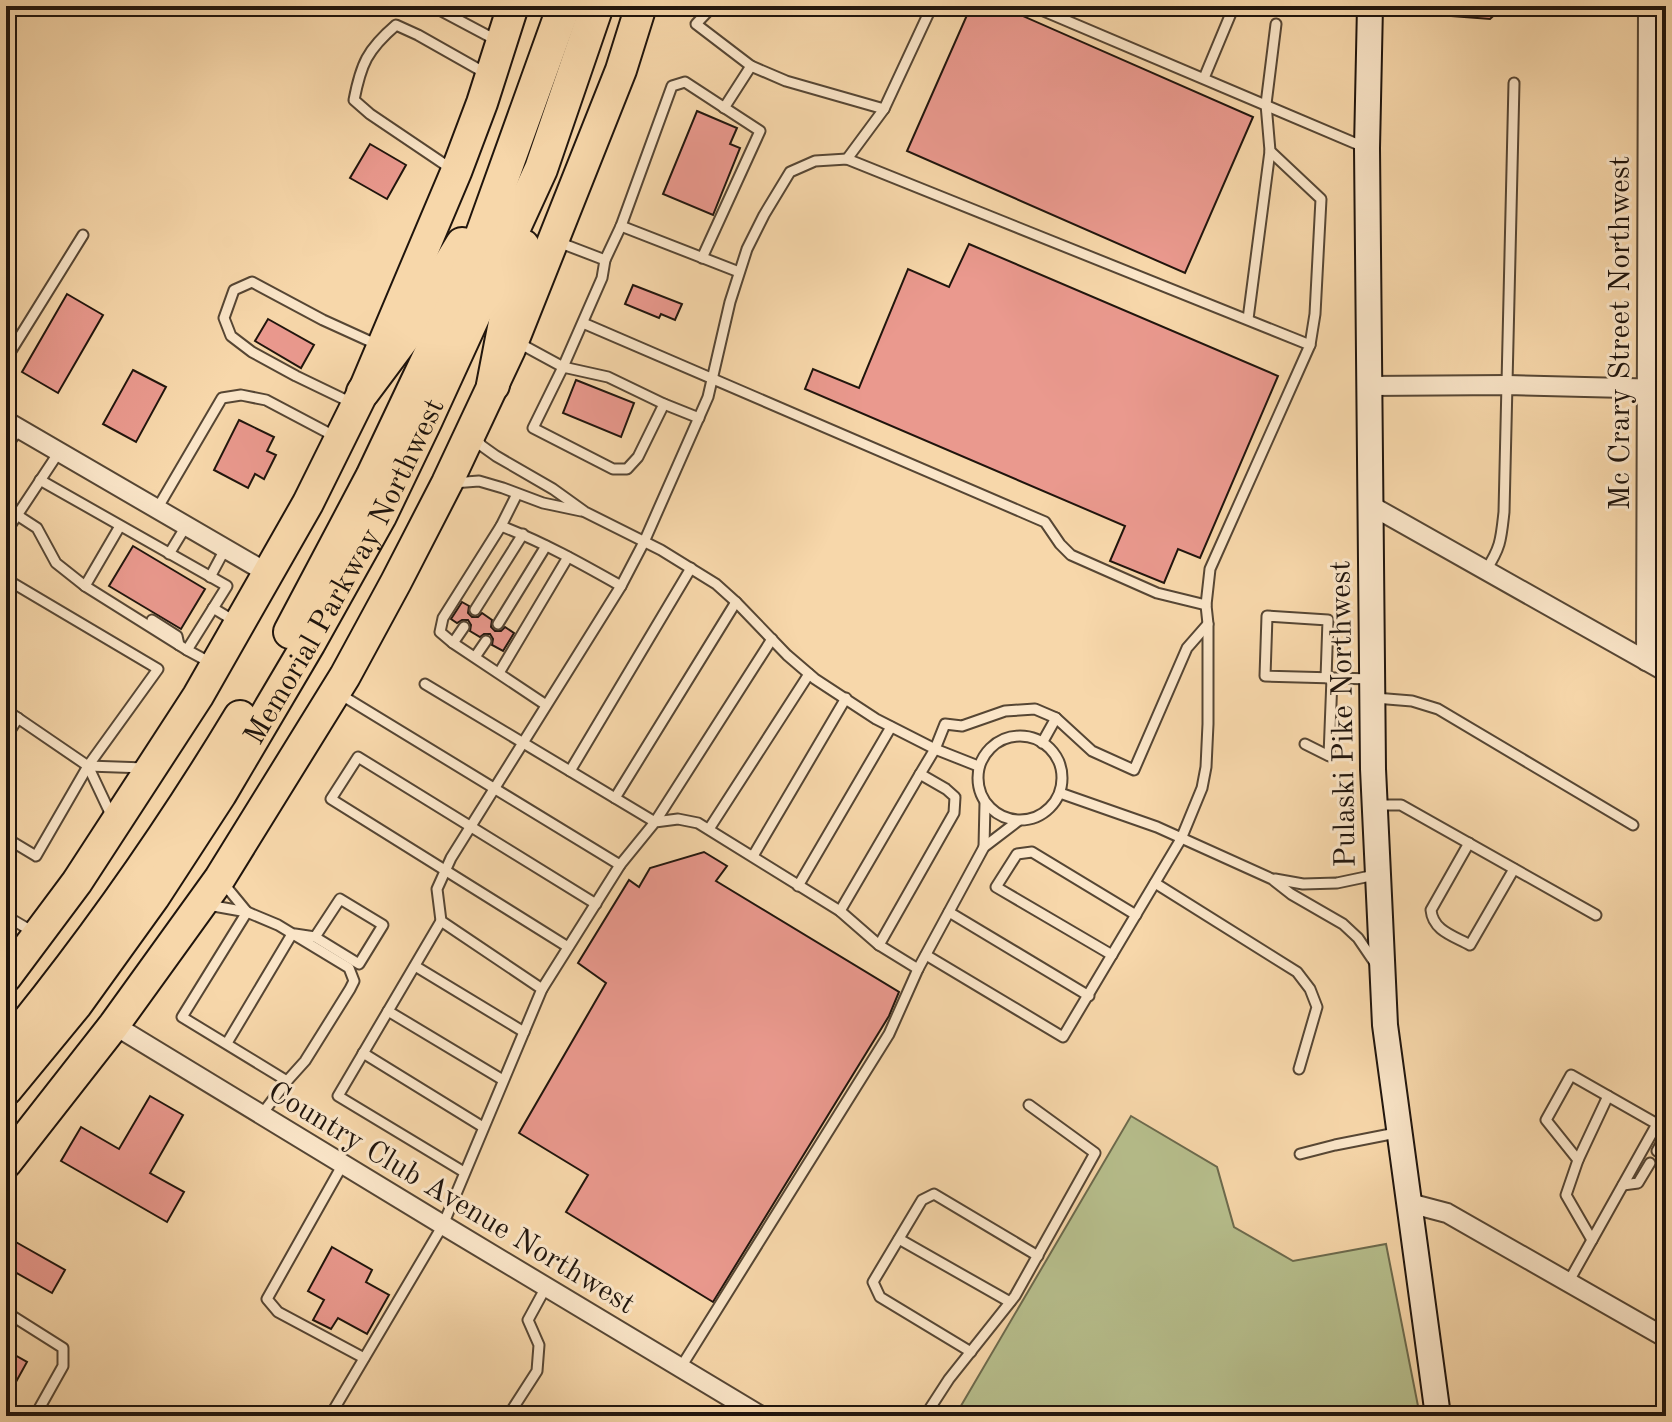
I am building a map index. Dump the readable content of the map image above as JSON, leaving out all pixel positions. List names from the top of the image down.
{
  "streets": {
    "highway": ["Memorial Parkway Northwest"],
    "main road": ["Pulaski Pike Northwest"],
    "street": ["Mc Crary Street Northwest", "Country Club Avenue Northwest"]
  }
}
